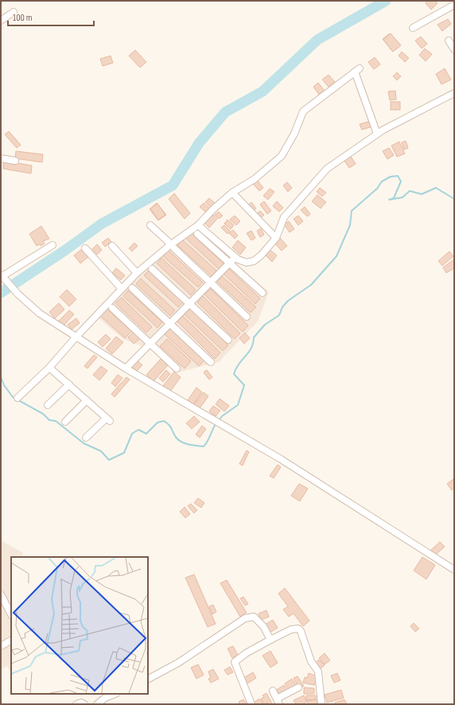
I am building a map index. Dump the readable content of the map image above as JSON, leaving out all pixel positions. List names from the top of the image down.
{
  "scale_bar": "100 m"
}
